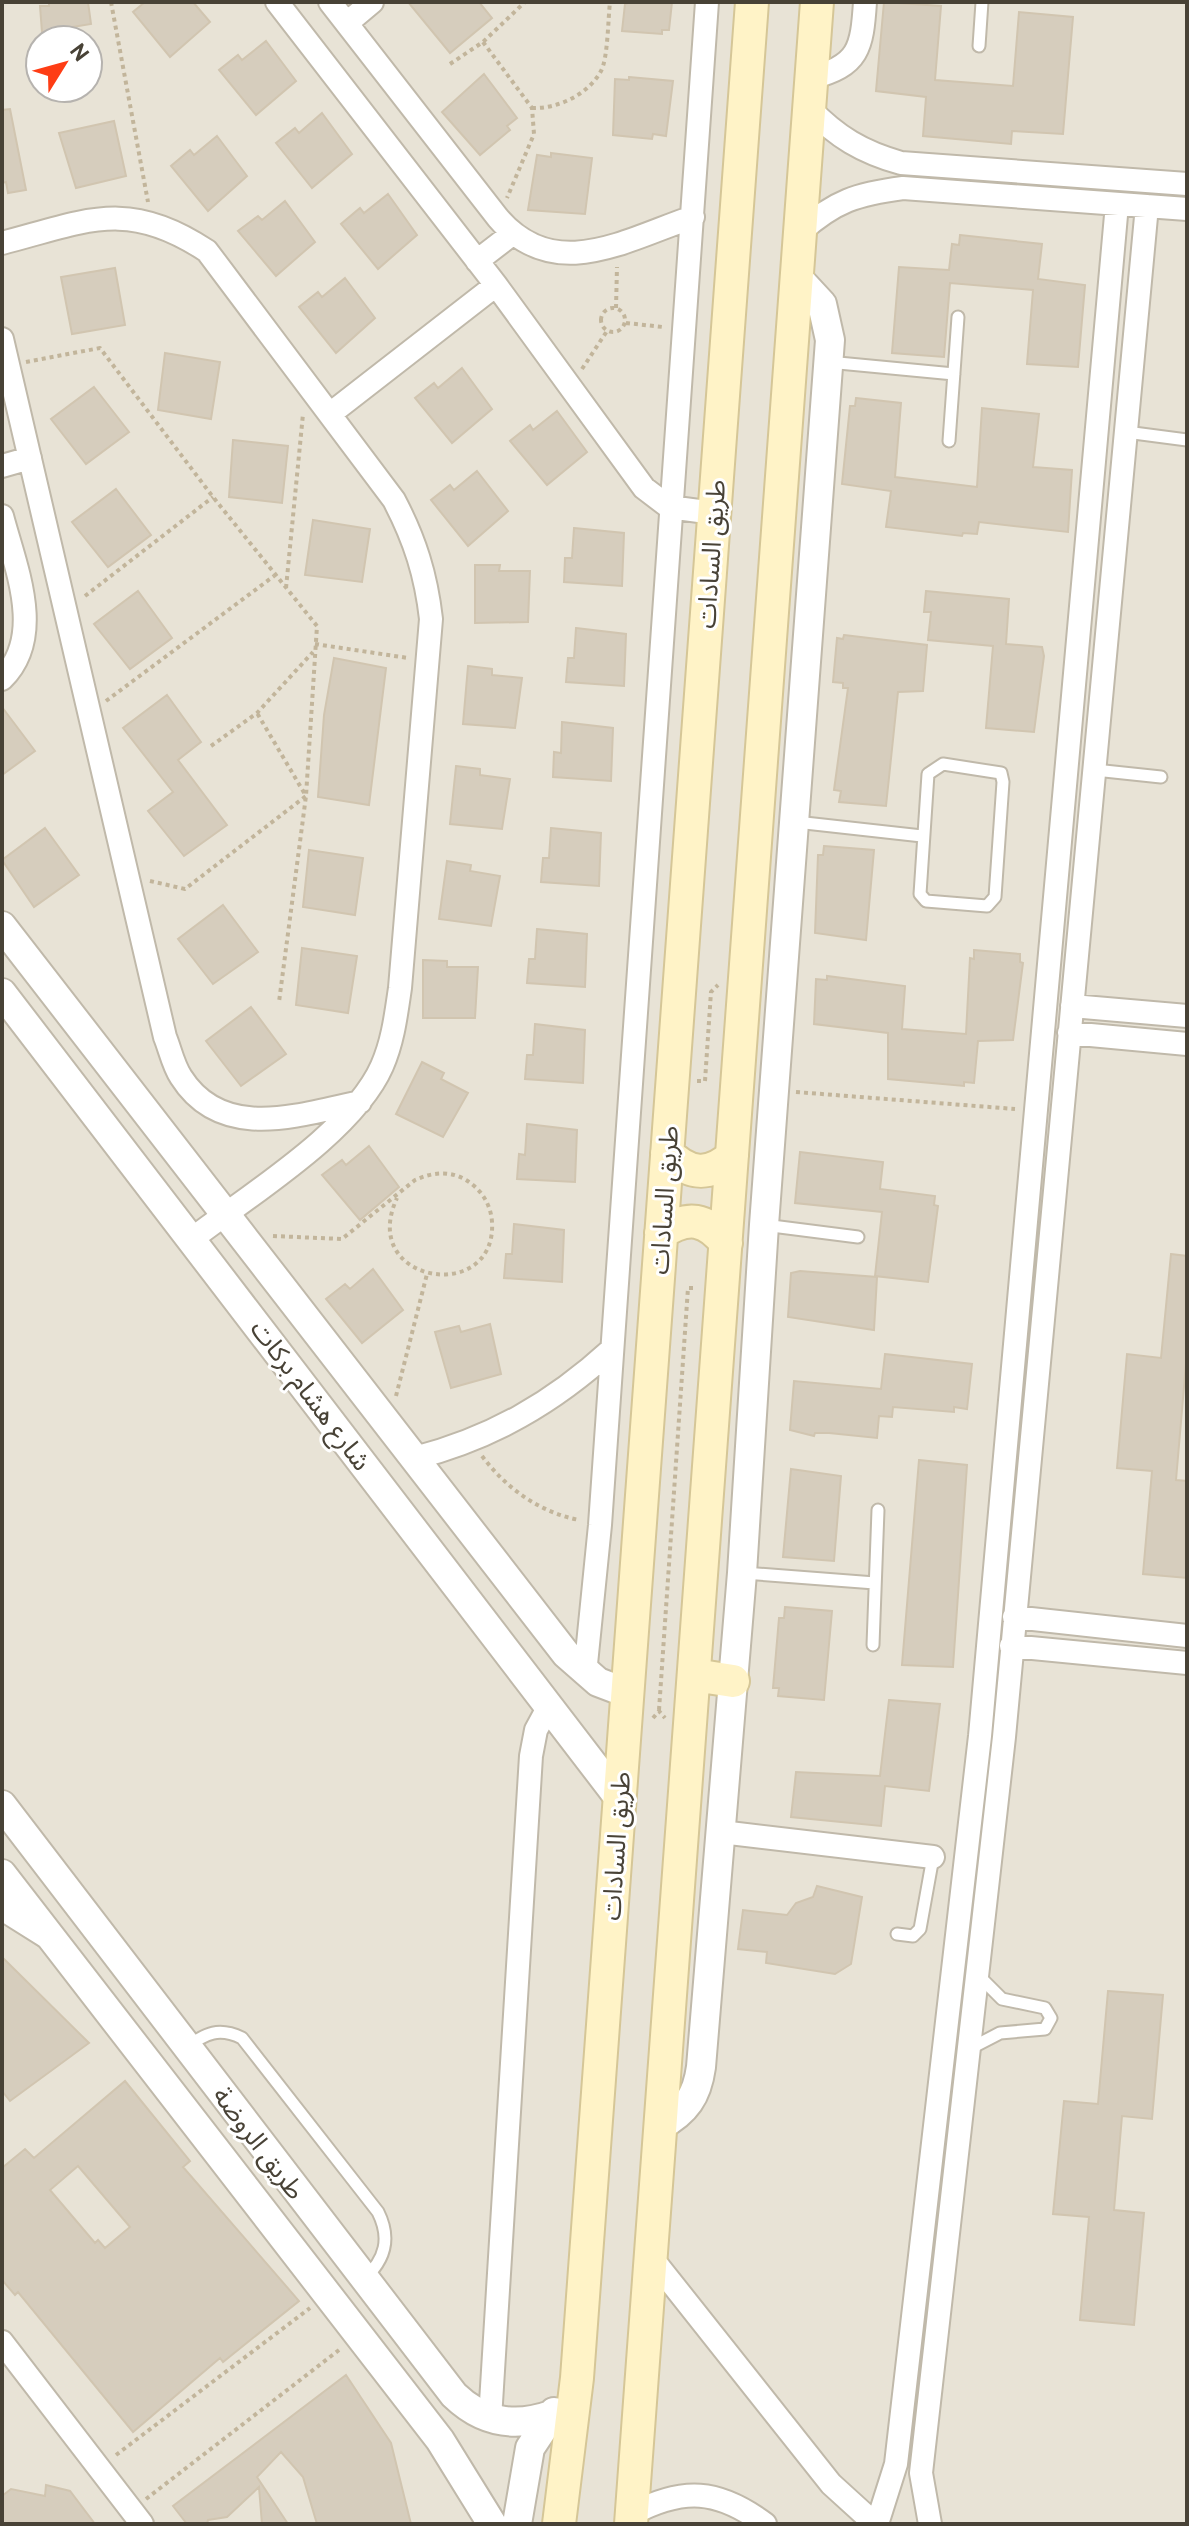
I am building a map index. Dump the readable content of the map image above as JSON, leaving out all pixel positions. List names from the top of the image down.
{
  "streets": {
    "main road": ["طريق السادات"],
    "street": ["شارع هشام بركات", "طريق الروضة"]
  },
  "crossings": [
    ["طريق السادات", "شارع هشام بركات"]
  ],
  "north": "top right"
}
